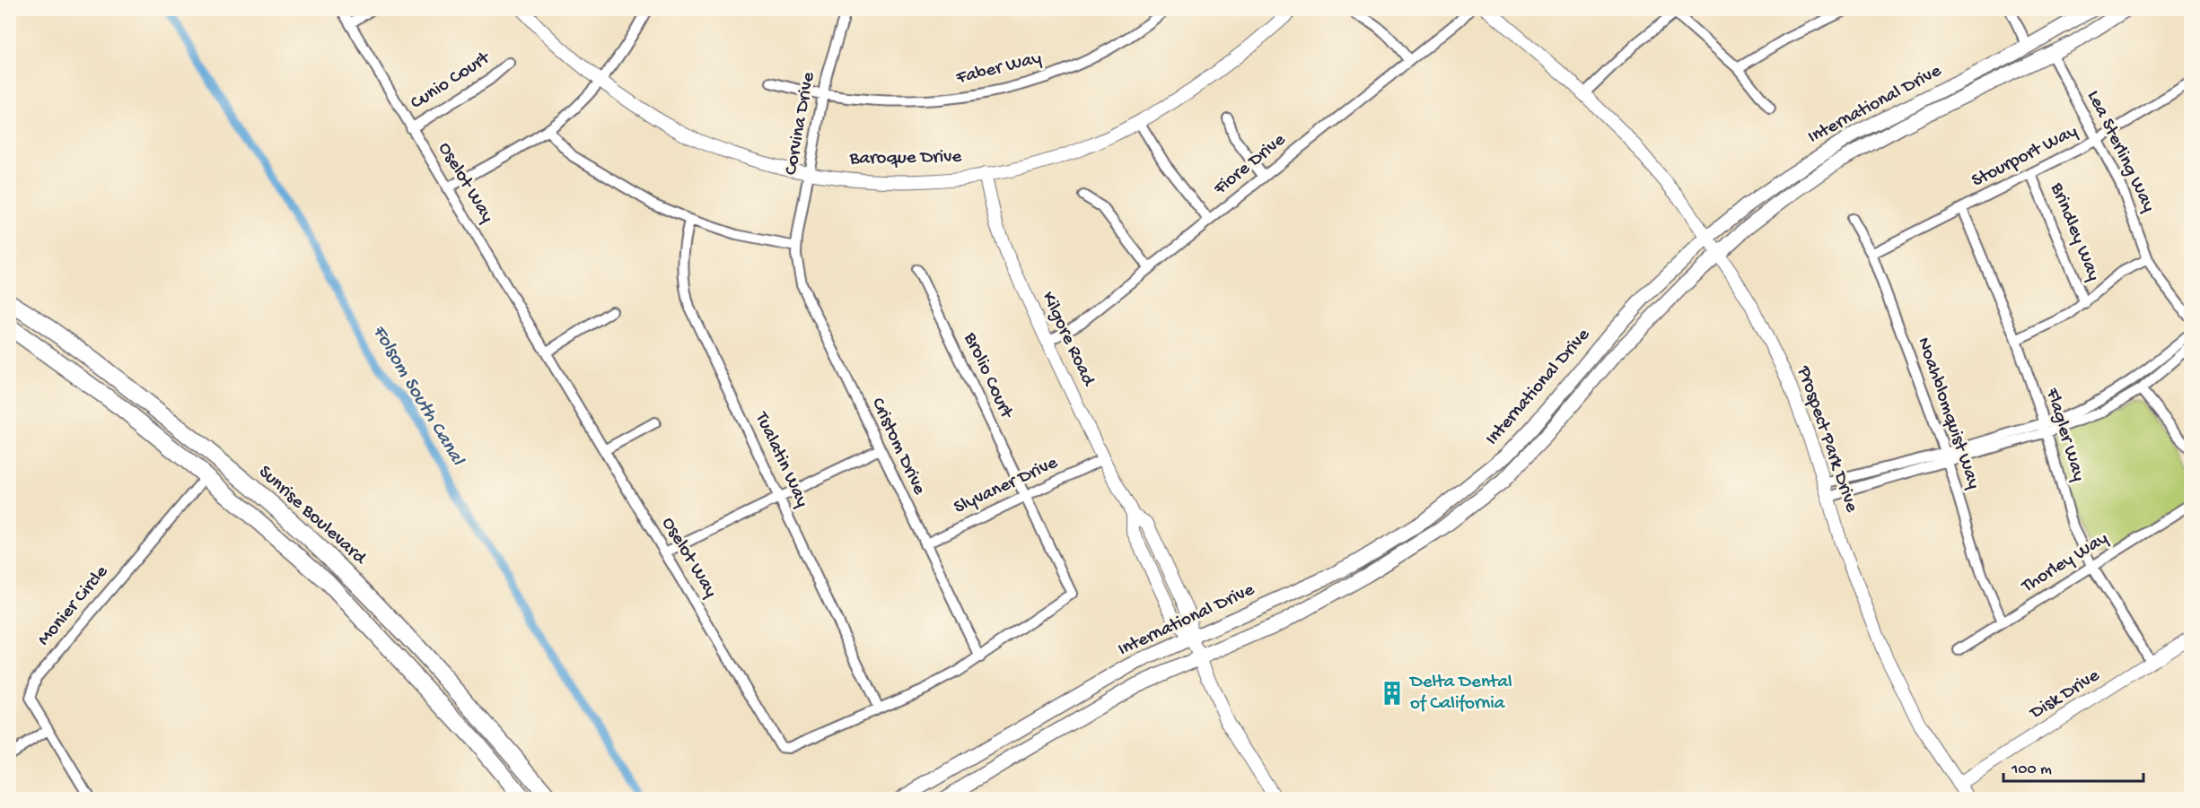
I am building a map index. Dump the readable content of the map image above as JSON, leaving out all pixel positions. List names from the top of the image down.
{
  "streets": {
    "main road": ["International Drive", "Sunrise Boulevard"],
    "street": [
      "Faber Way",
      "Cunio Court",
      "Corvina Drive",
      "Lea Sterling Way",
      "Stourport Way",
      "Baroque Drive",
      "Fiore Drive",
      "Oselot Way",
      "Brindley Way",
      "Kilgore Road",
      "Brolio Court",
      "Noahblomquist Way",
      "Flagler Way",
      "Prospect Park Drive",
      "Cristom Drive",
      "Tualatin Way",
      "Slyvaner Drive",
      "Thorley Way",
      "Monier Circle",
      "Disk Drive"
    ]
  },
  "crossings": [
    ["Faber Way", "Corvina Drive"],
    ["Cunio Court", "Oselot Way"],
    ["International Drive", "Lea Sterling Way"],
    ["International Drive", "Kilgore Road"],
    ["International Drive", "Prospect Park Drive"],
    ["Corvina Drive", "Baroque Drive"],
    ["Corvina Drive", "Cristom Drive"],
    ["Lea Sterling Way", "Stourport Way"],
    ["Stourport Way", "Brindley Way"],
    ["Stourport Way", "Noahblomquist Way"],
    ["Stourport Way", "Flagler Way"],
    ["Baroque Drive", "Kilgore Road"],
    ["Fiore Drive", "Kilgore Road"],
    ["Oselot Way", "Brolio Court"],
    ["Oselot Way", "Cristom Drive"],
    ["Oselot Way", "Tualatin Way"],
    ["Oselot Way", "Slyvaner Drive"],
    ["Kilgore Road", "Slyvaner Drive"],
    ["Brolio Court", "Slyvaner Drive"],
    ["Noahblomquist Way", "Thorley Way"],
    ["Flagler Way", "Thorley Way"],
    ["Flagler Way", "Disk Drive"],
    ["Prospect Park Drive", "Disk Drive"],
    ["Cristom Drive", "Slyvaner Drive"],
    ["Sunrise Boulevard", "Monier Circle"]
  ],
  "water": ["Folsom South Canal"],
  "places": {
    "building": ["Delta Dental of California"]
  },
  "scale_bar": "100 m"
}
